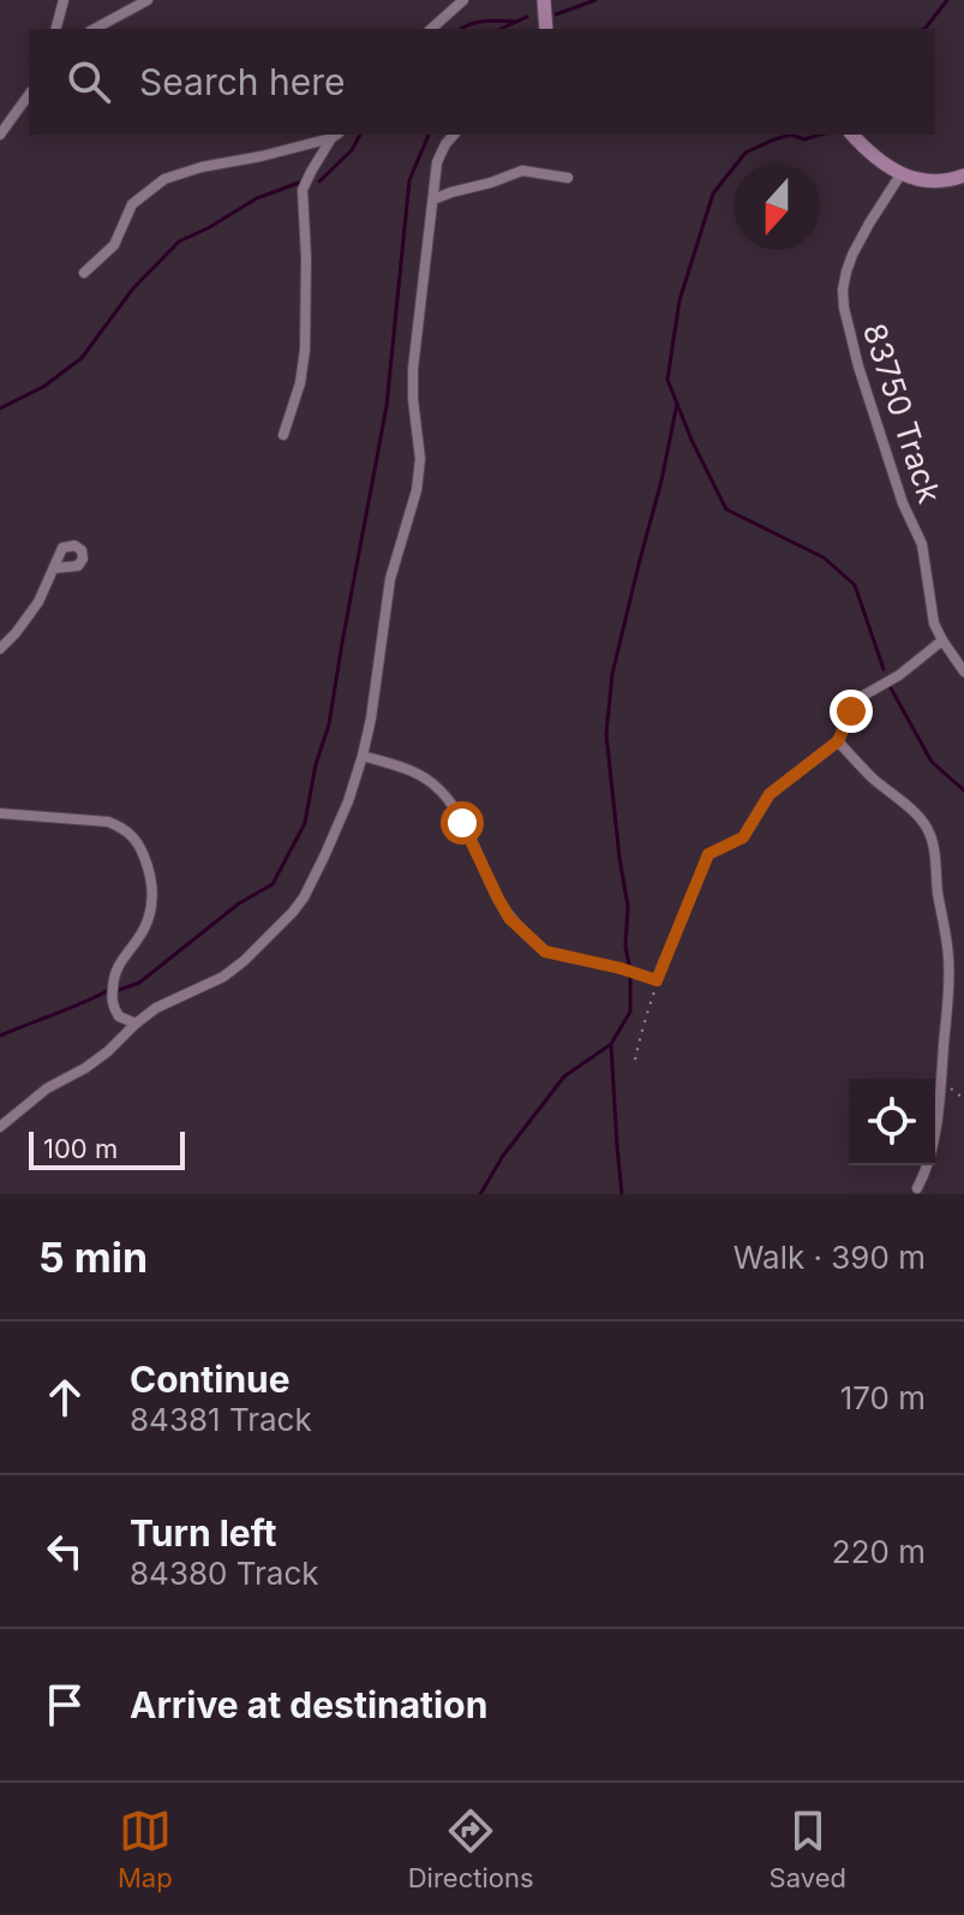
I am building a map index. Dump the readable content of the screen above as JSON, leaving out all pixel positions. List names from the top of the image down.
{
  "streets": {
    "street": ["83750 Track"]
  },
  "scale_bar": "100 m",
  "north": "bottom",
  "page": {
    "search": "Search here",
    "scale": "100 m",
    "heading": ["5 min", "Walk · 390 m"],
    "list": [
      ["Continue", "84381 Track", "170 m"],
      ["Turn left", "84380 Track", "220 m"],
      "Arrive at destination"
    ],
    "nav": ["Map", "Directions", "Saved"]
  }
}
